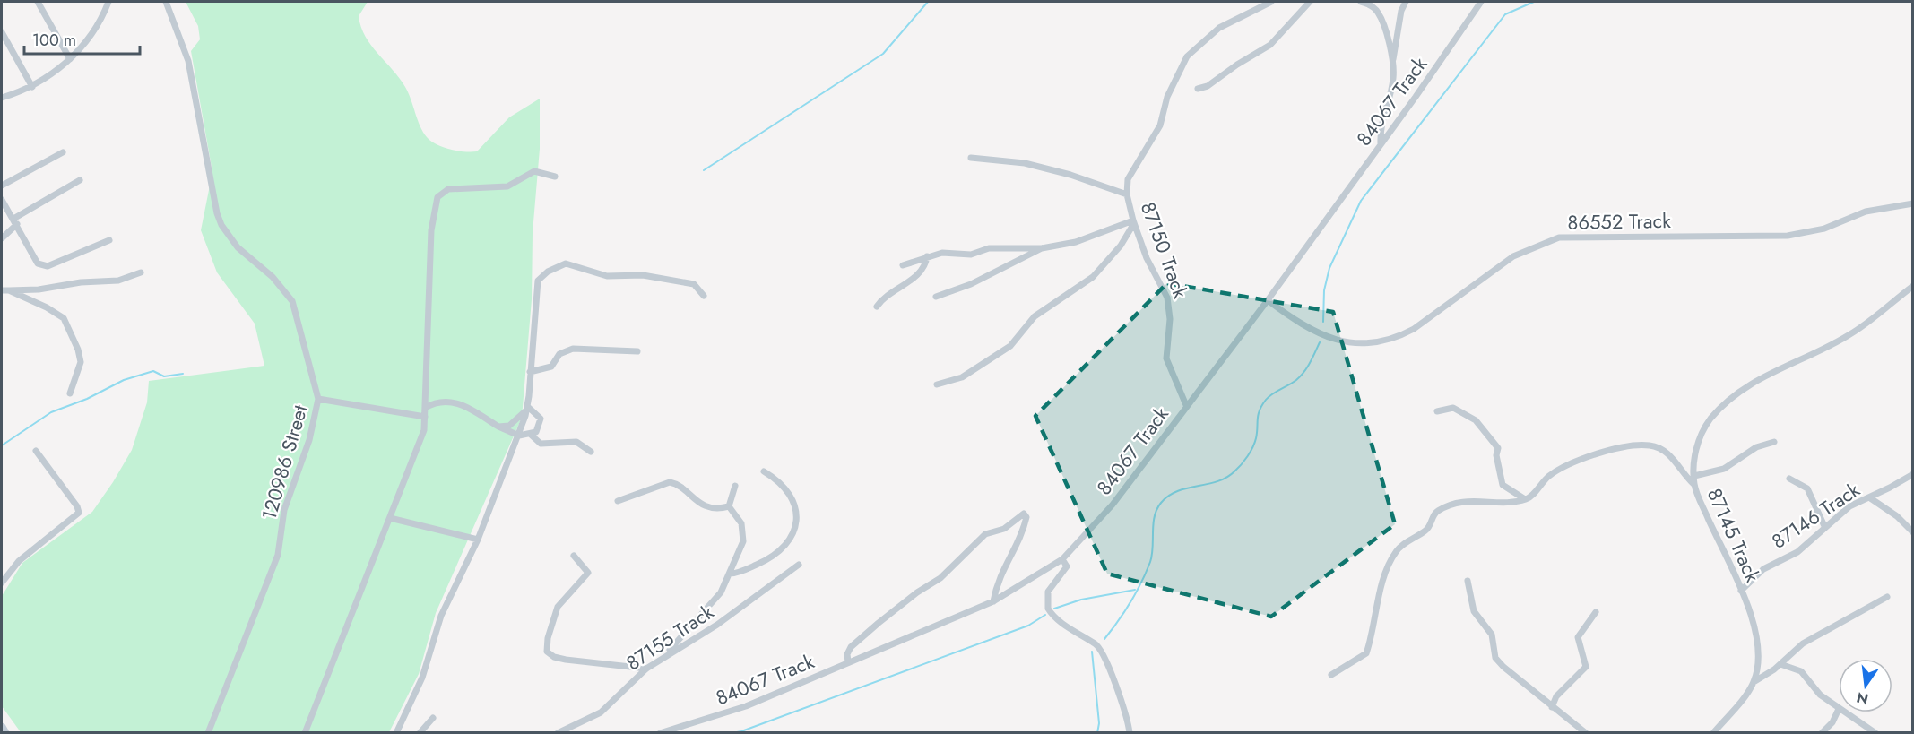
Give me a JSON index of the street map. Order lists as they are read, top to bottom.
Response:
{
  "streets": {
    "street": [
      "84067 Track",
      "86552 Track",
      "87150 Track",
      "120986 Street",
      "87146 Track",
      "87145 Track",
      "87155 Track"
    ]
  },
  "crossings": [
    ["84067 Track", "86552 Track"],
    ["84067 Track", "87150 Track"],
    ["87146 Track", "87145 Track"]
  ],
  "scale_bar": "100 m",
  "north": "bottom"
}
